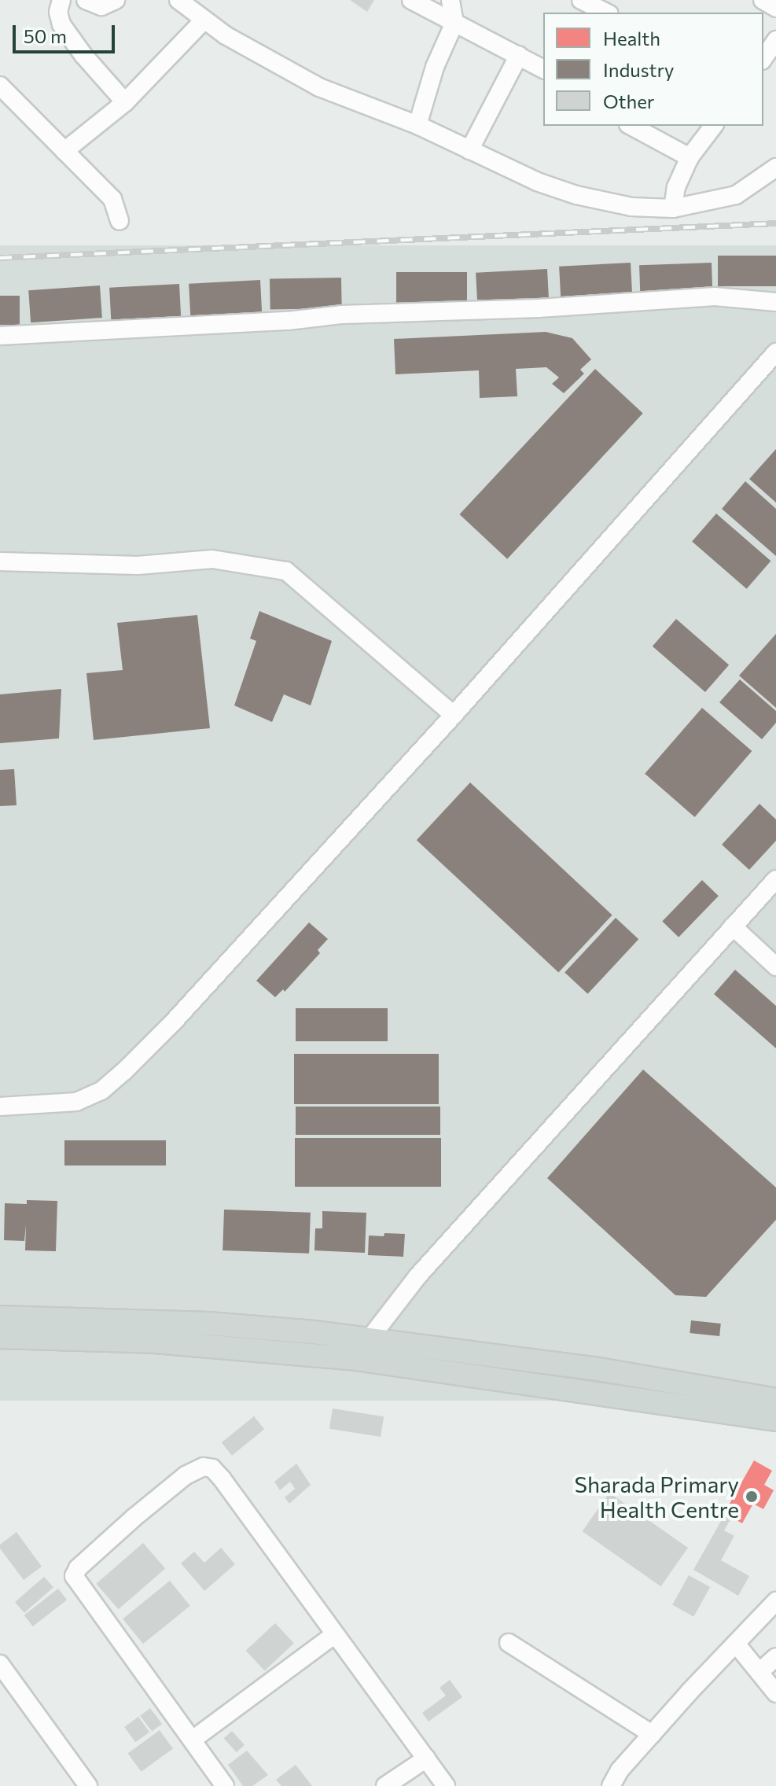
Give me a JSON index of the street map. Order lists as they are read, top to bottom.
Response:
{
  "places": ["Sharada Primary Health Centre"],
  "legend": ["Health", "Industry", "Other"],
  "scale_bar": "50 m"
}
